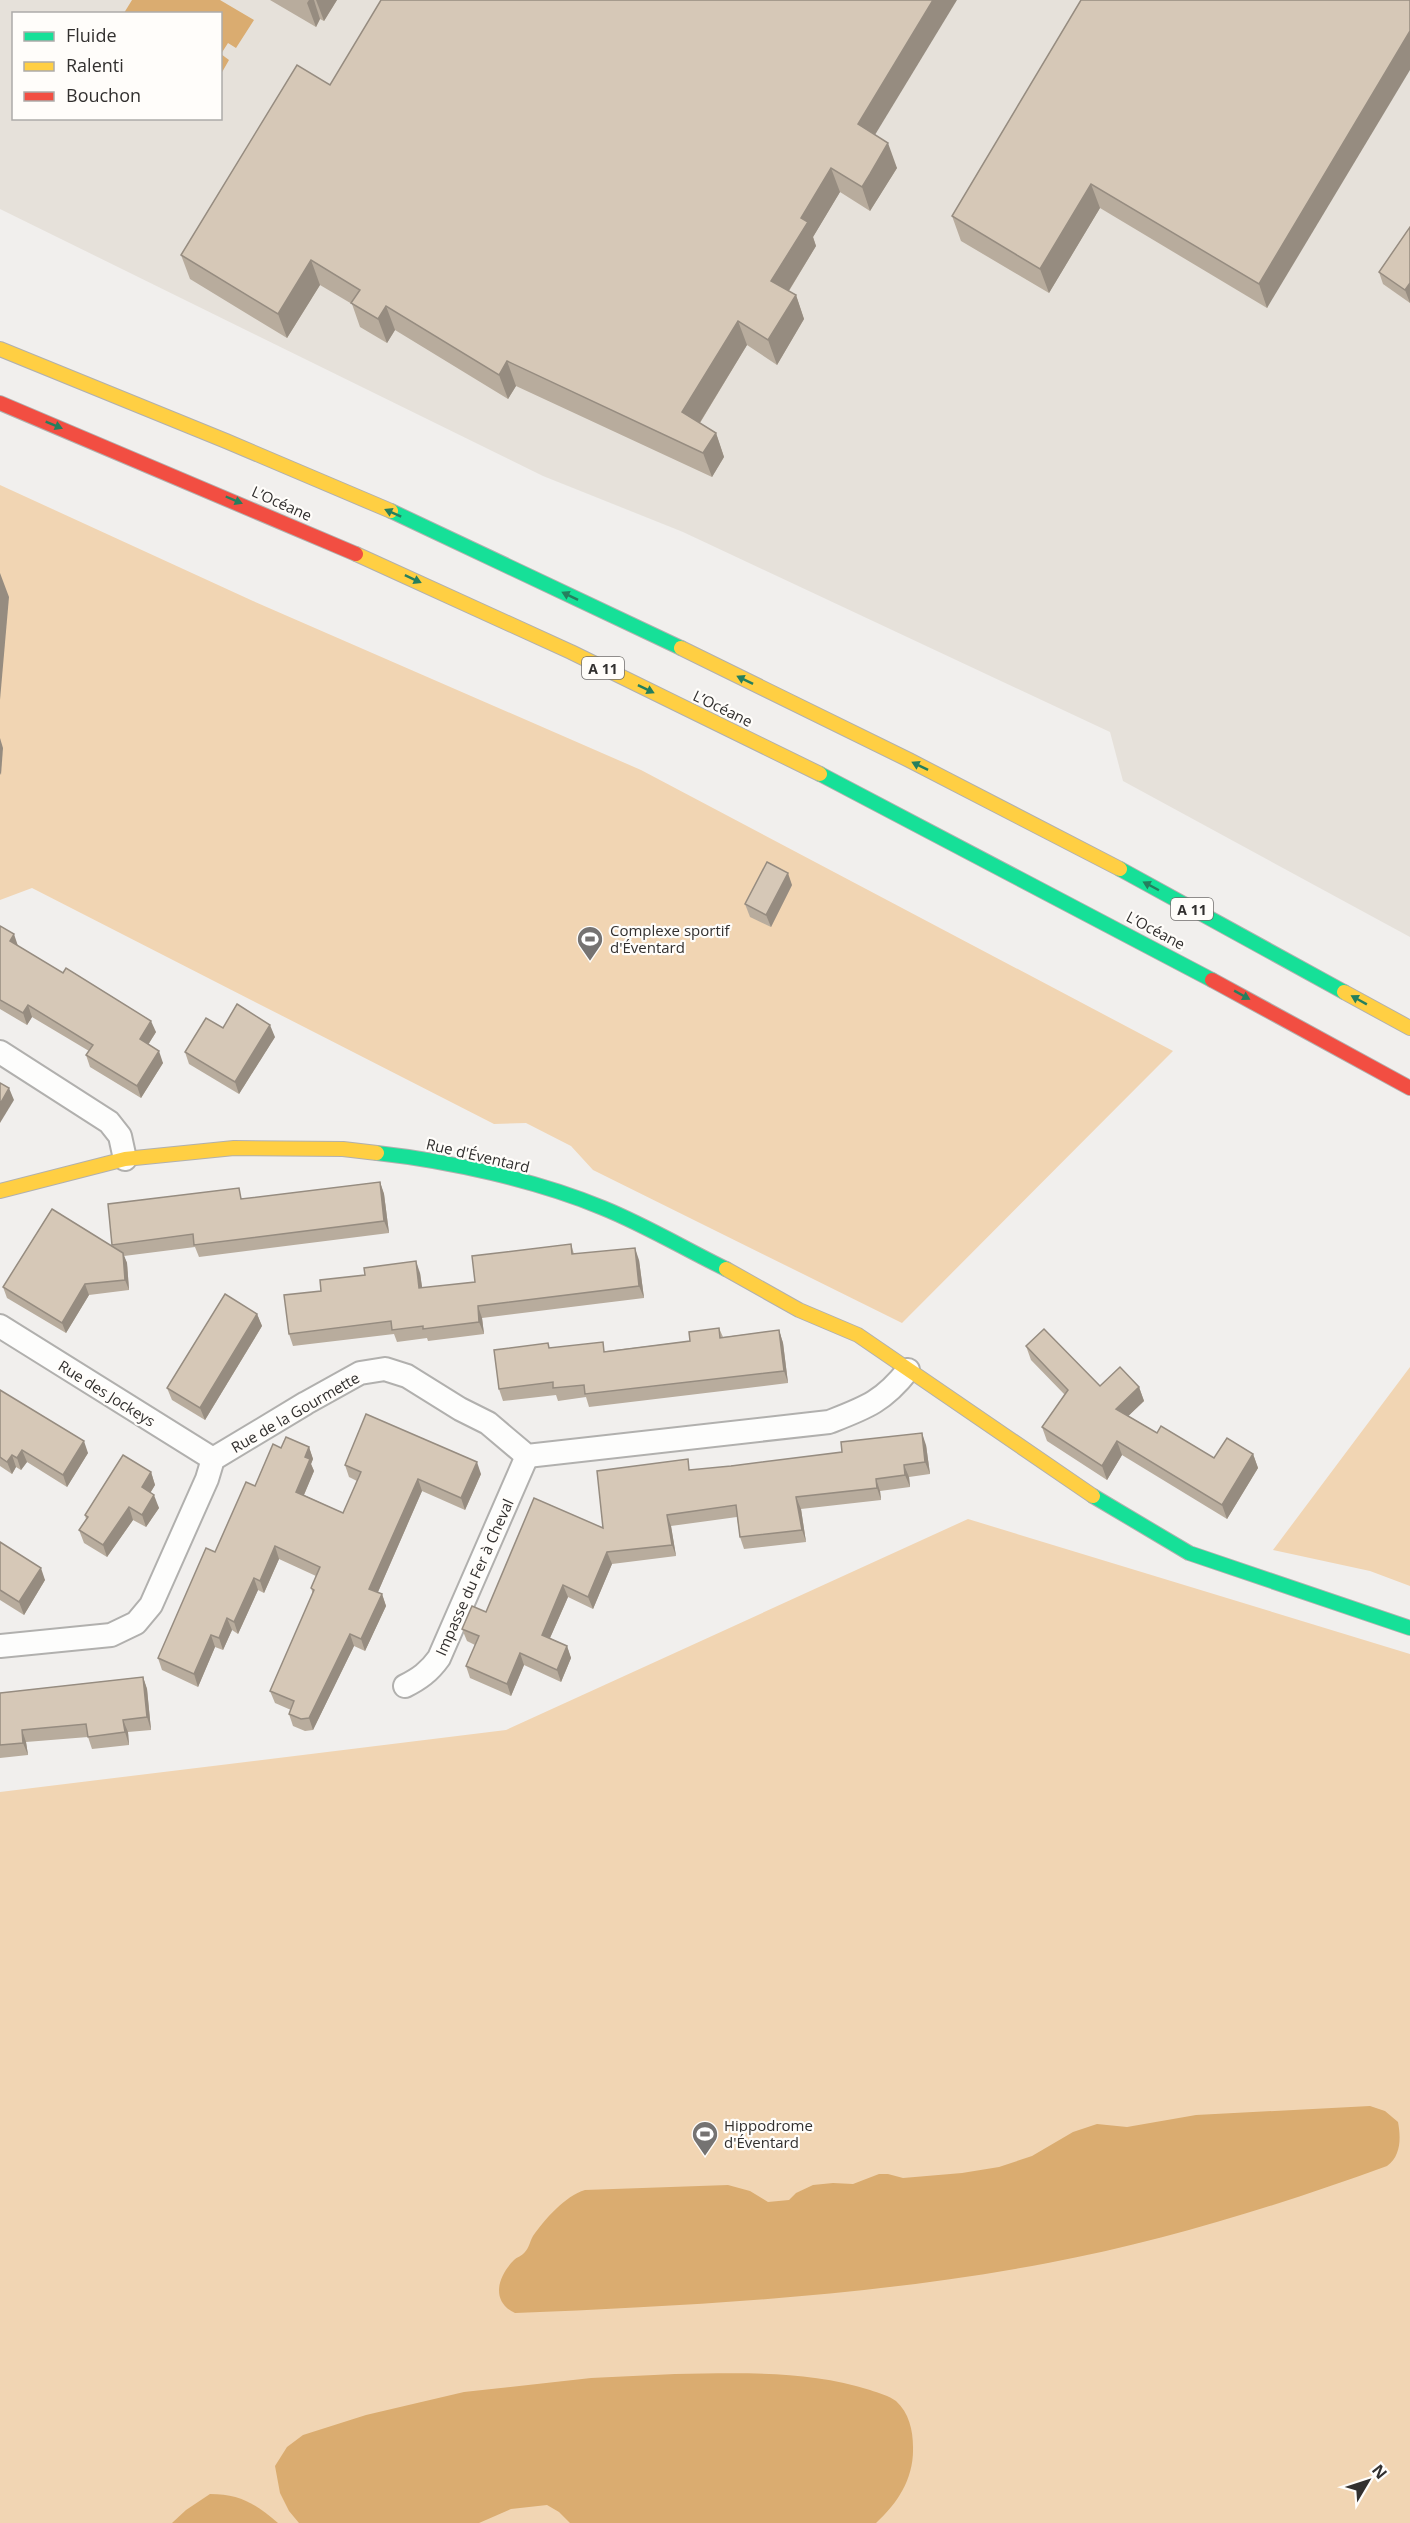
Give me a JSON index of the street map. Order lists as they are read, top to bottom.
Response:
{
  "streets": {
    "main road": ["L’Océane", "A 11", "Rue d'Éventard"],
    "street": ["Rue des Jockeys", "Rue de la Gourmette", "Impasse du Fer à Cheval"]
  },
  "crossings": [
    ["Rue des Jockeys", "Rue de la Gourmette"],
    ["Rue de la Gourmette", "Impasse du Fer à Cheval"]
  ],
  "places": {
    "sports": ["Complexe sportif d'Éventard", "Hippodrome d'Éventard"]
  },
  "legend": ["Fluide", "Ralenti", "Bouchon"],
  "north": "top right"
}
